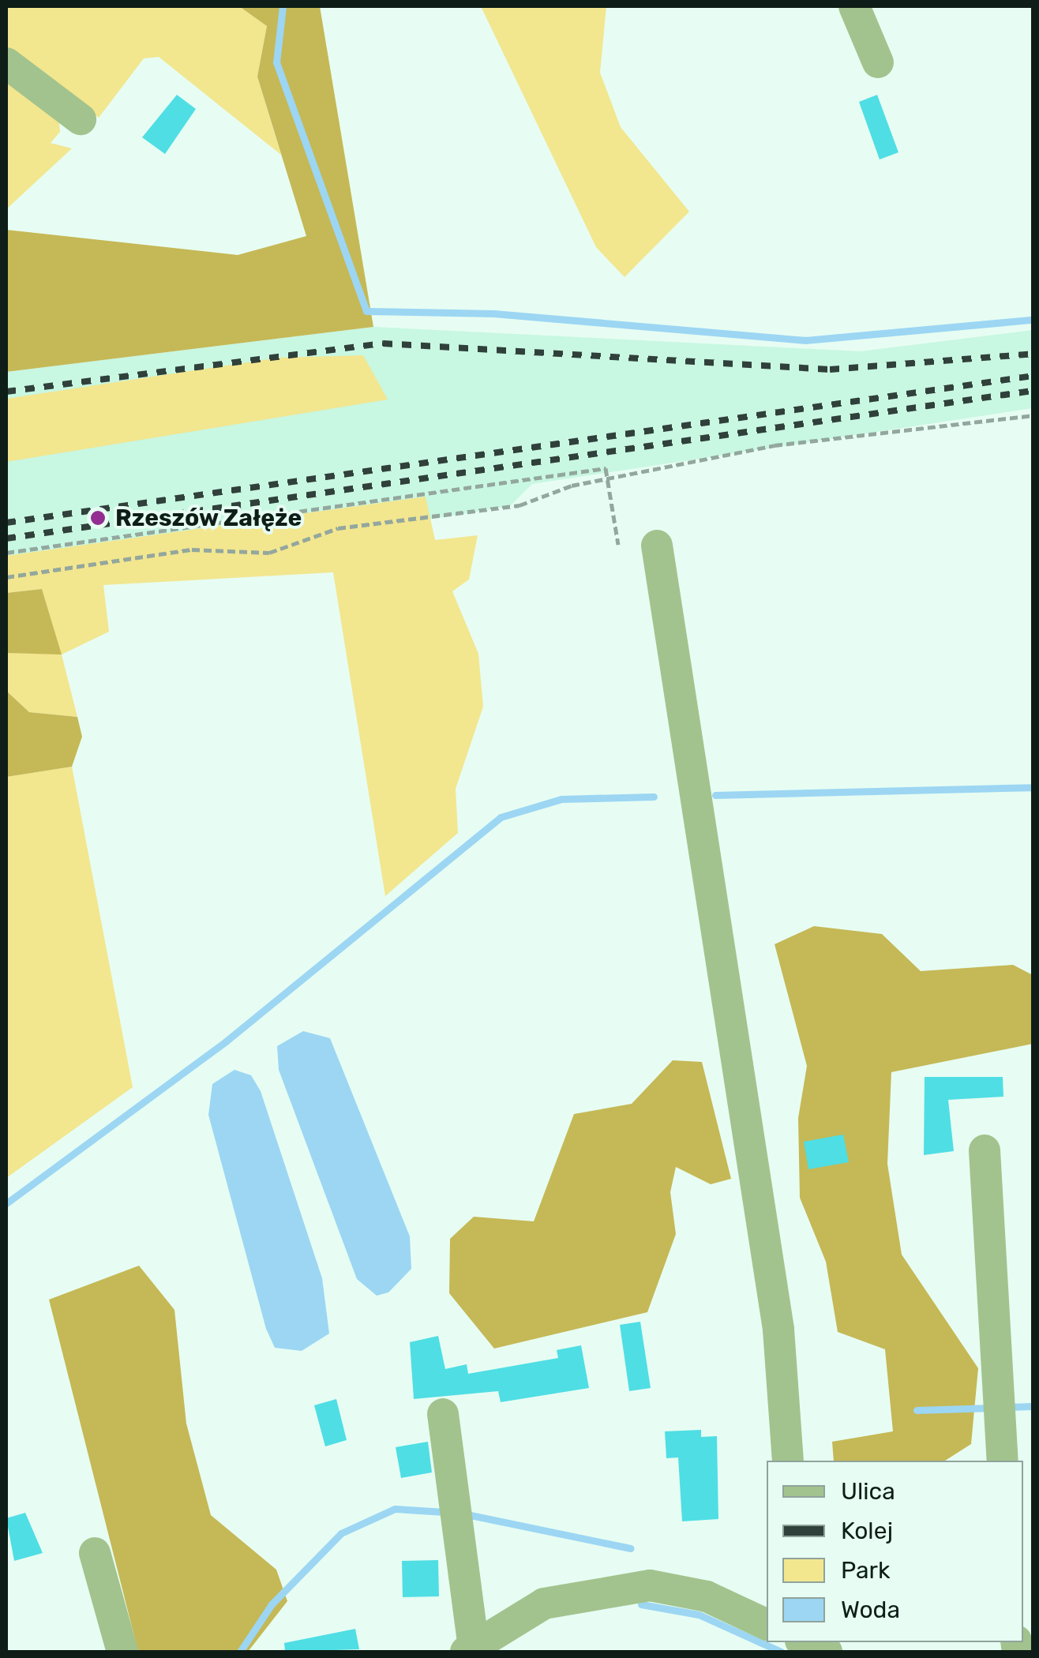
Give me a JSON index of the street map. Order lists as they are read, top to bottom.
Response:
{
  "places": ["Rzeszów Załęże"],
  "legend": [
    "Ulica",
    "Kolej",
    "Park",
    "Woda"
  ]
}
